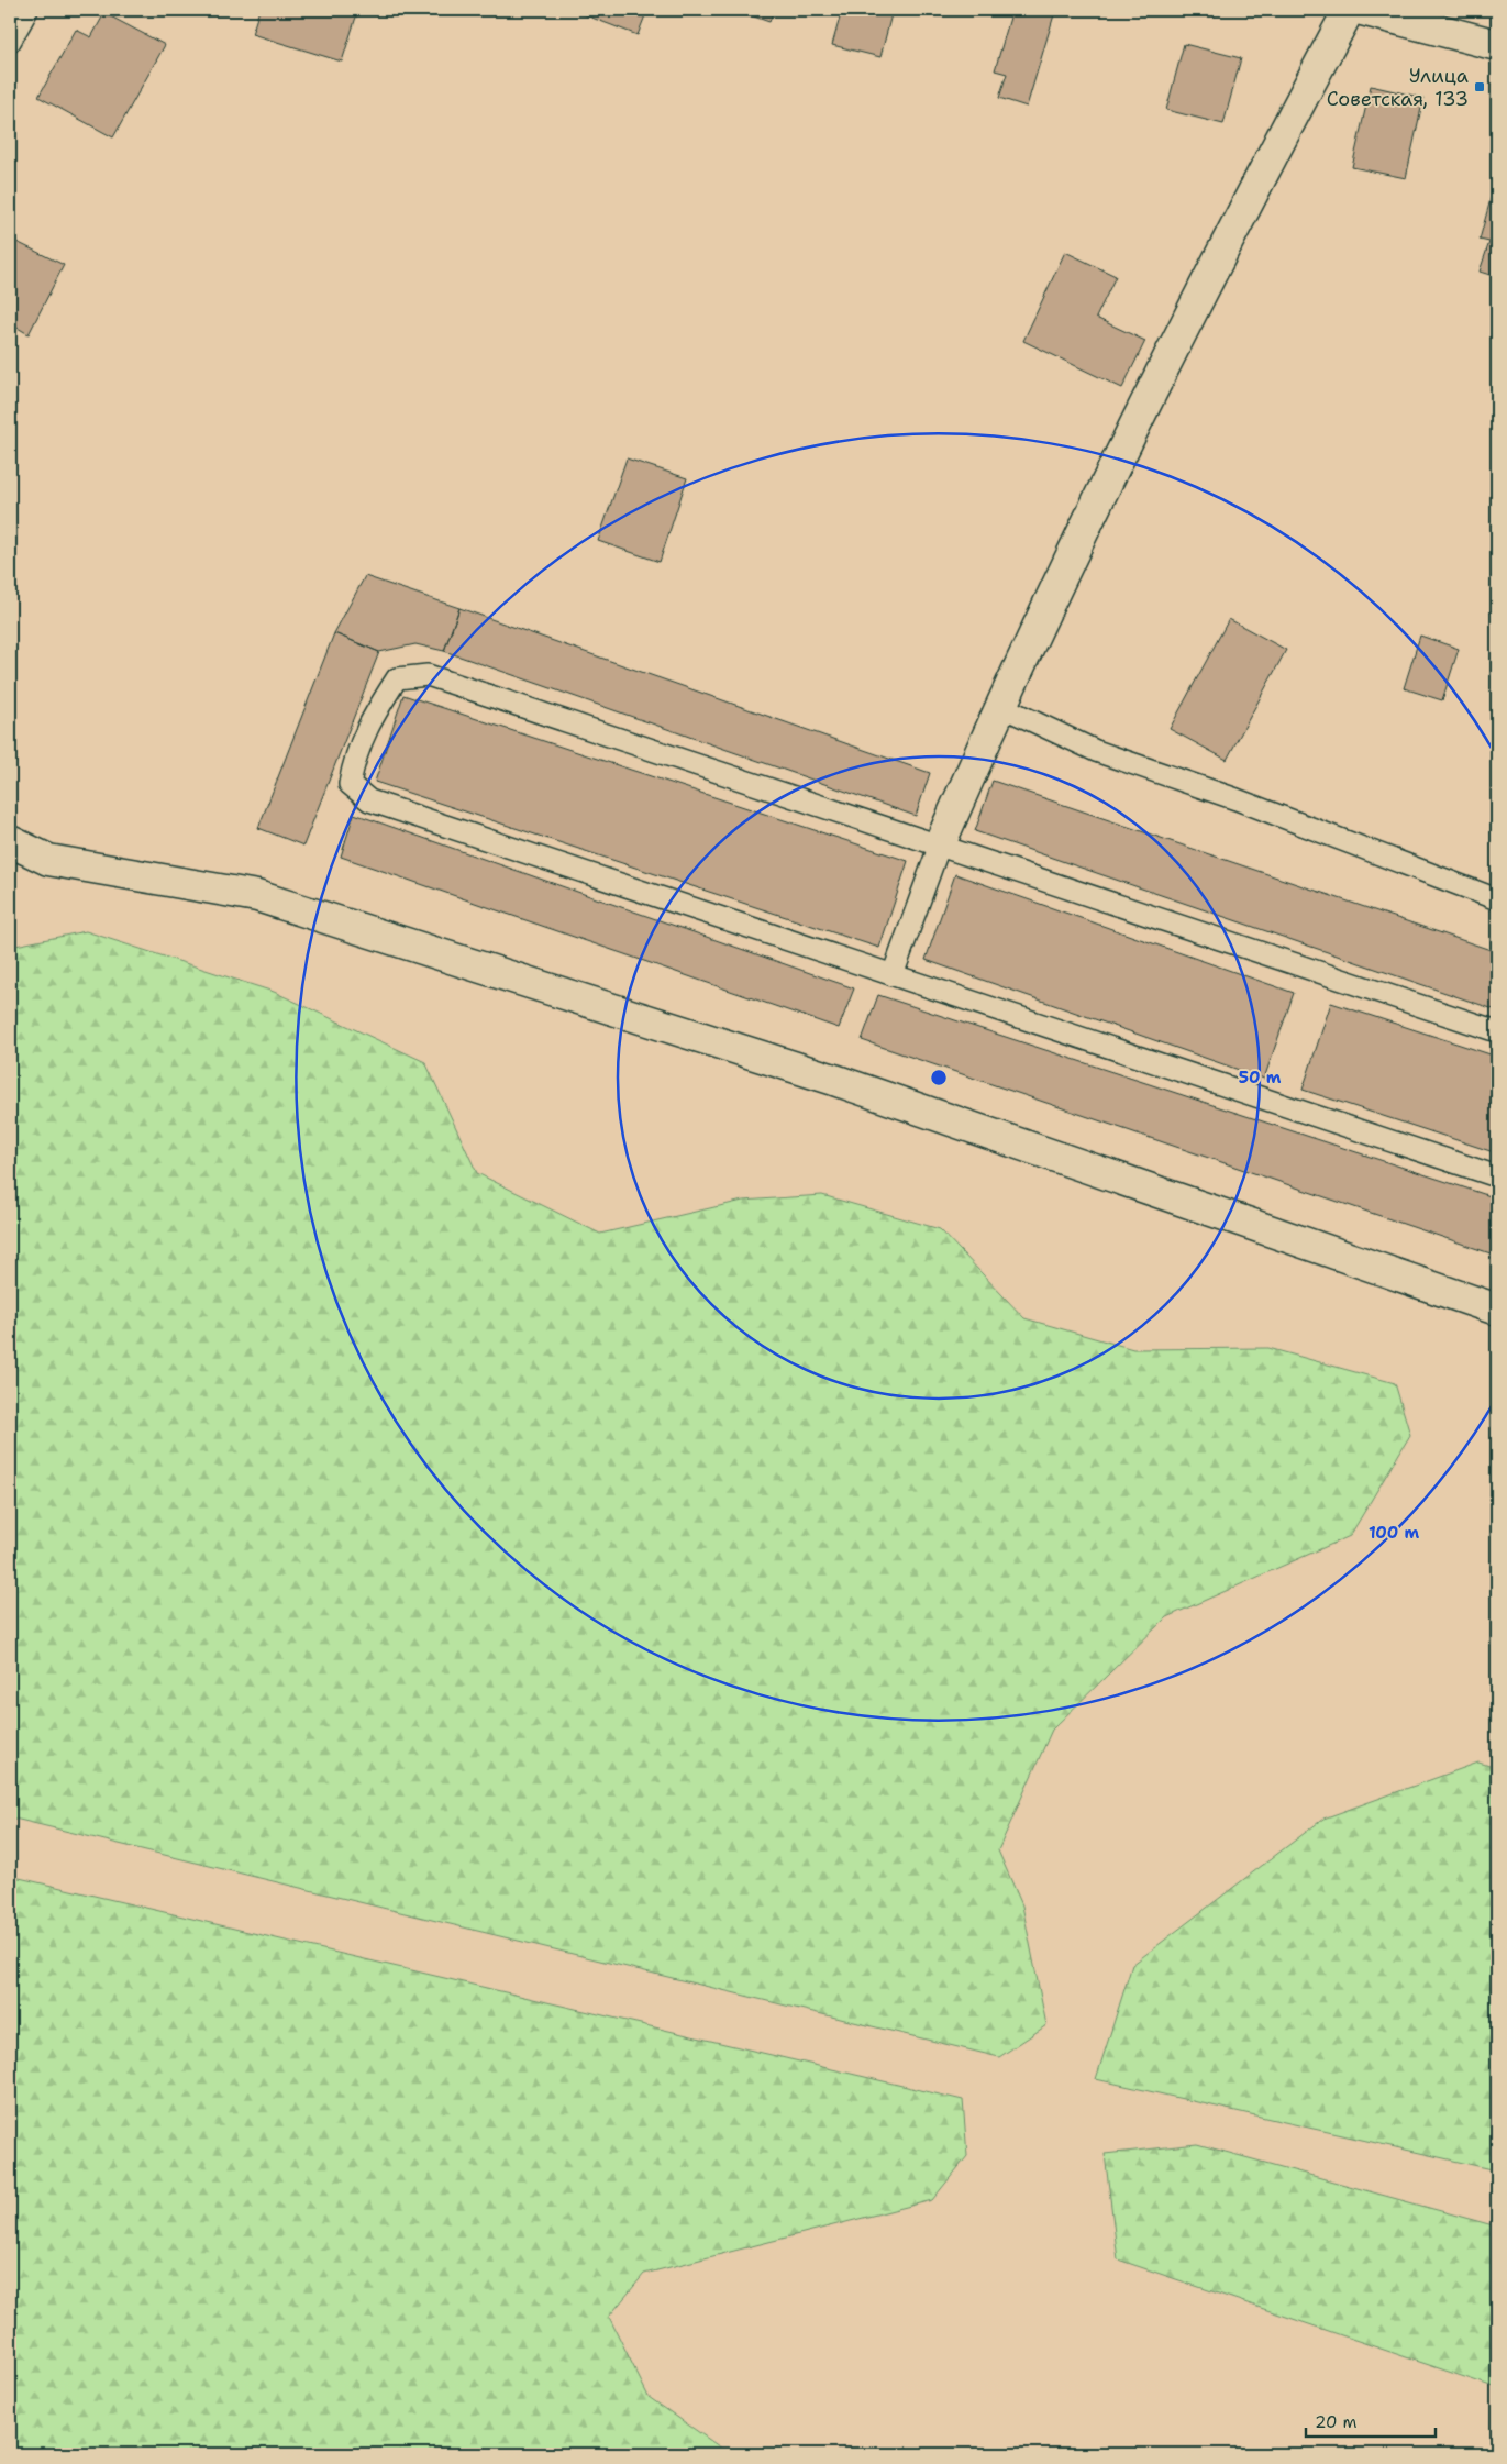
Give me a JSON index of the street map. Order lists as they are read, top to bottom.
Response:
{
  "places": {
    "transit": ["Улица Советская, 133"]
  },
  "scale_bar": "20 m",
  "rings": ["50 m", "100 m"]
}
